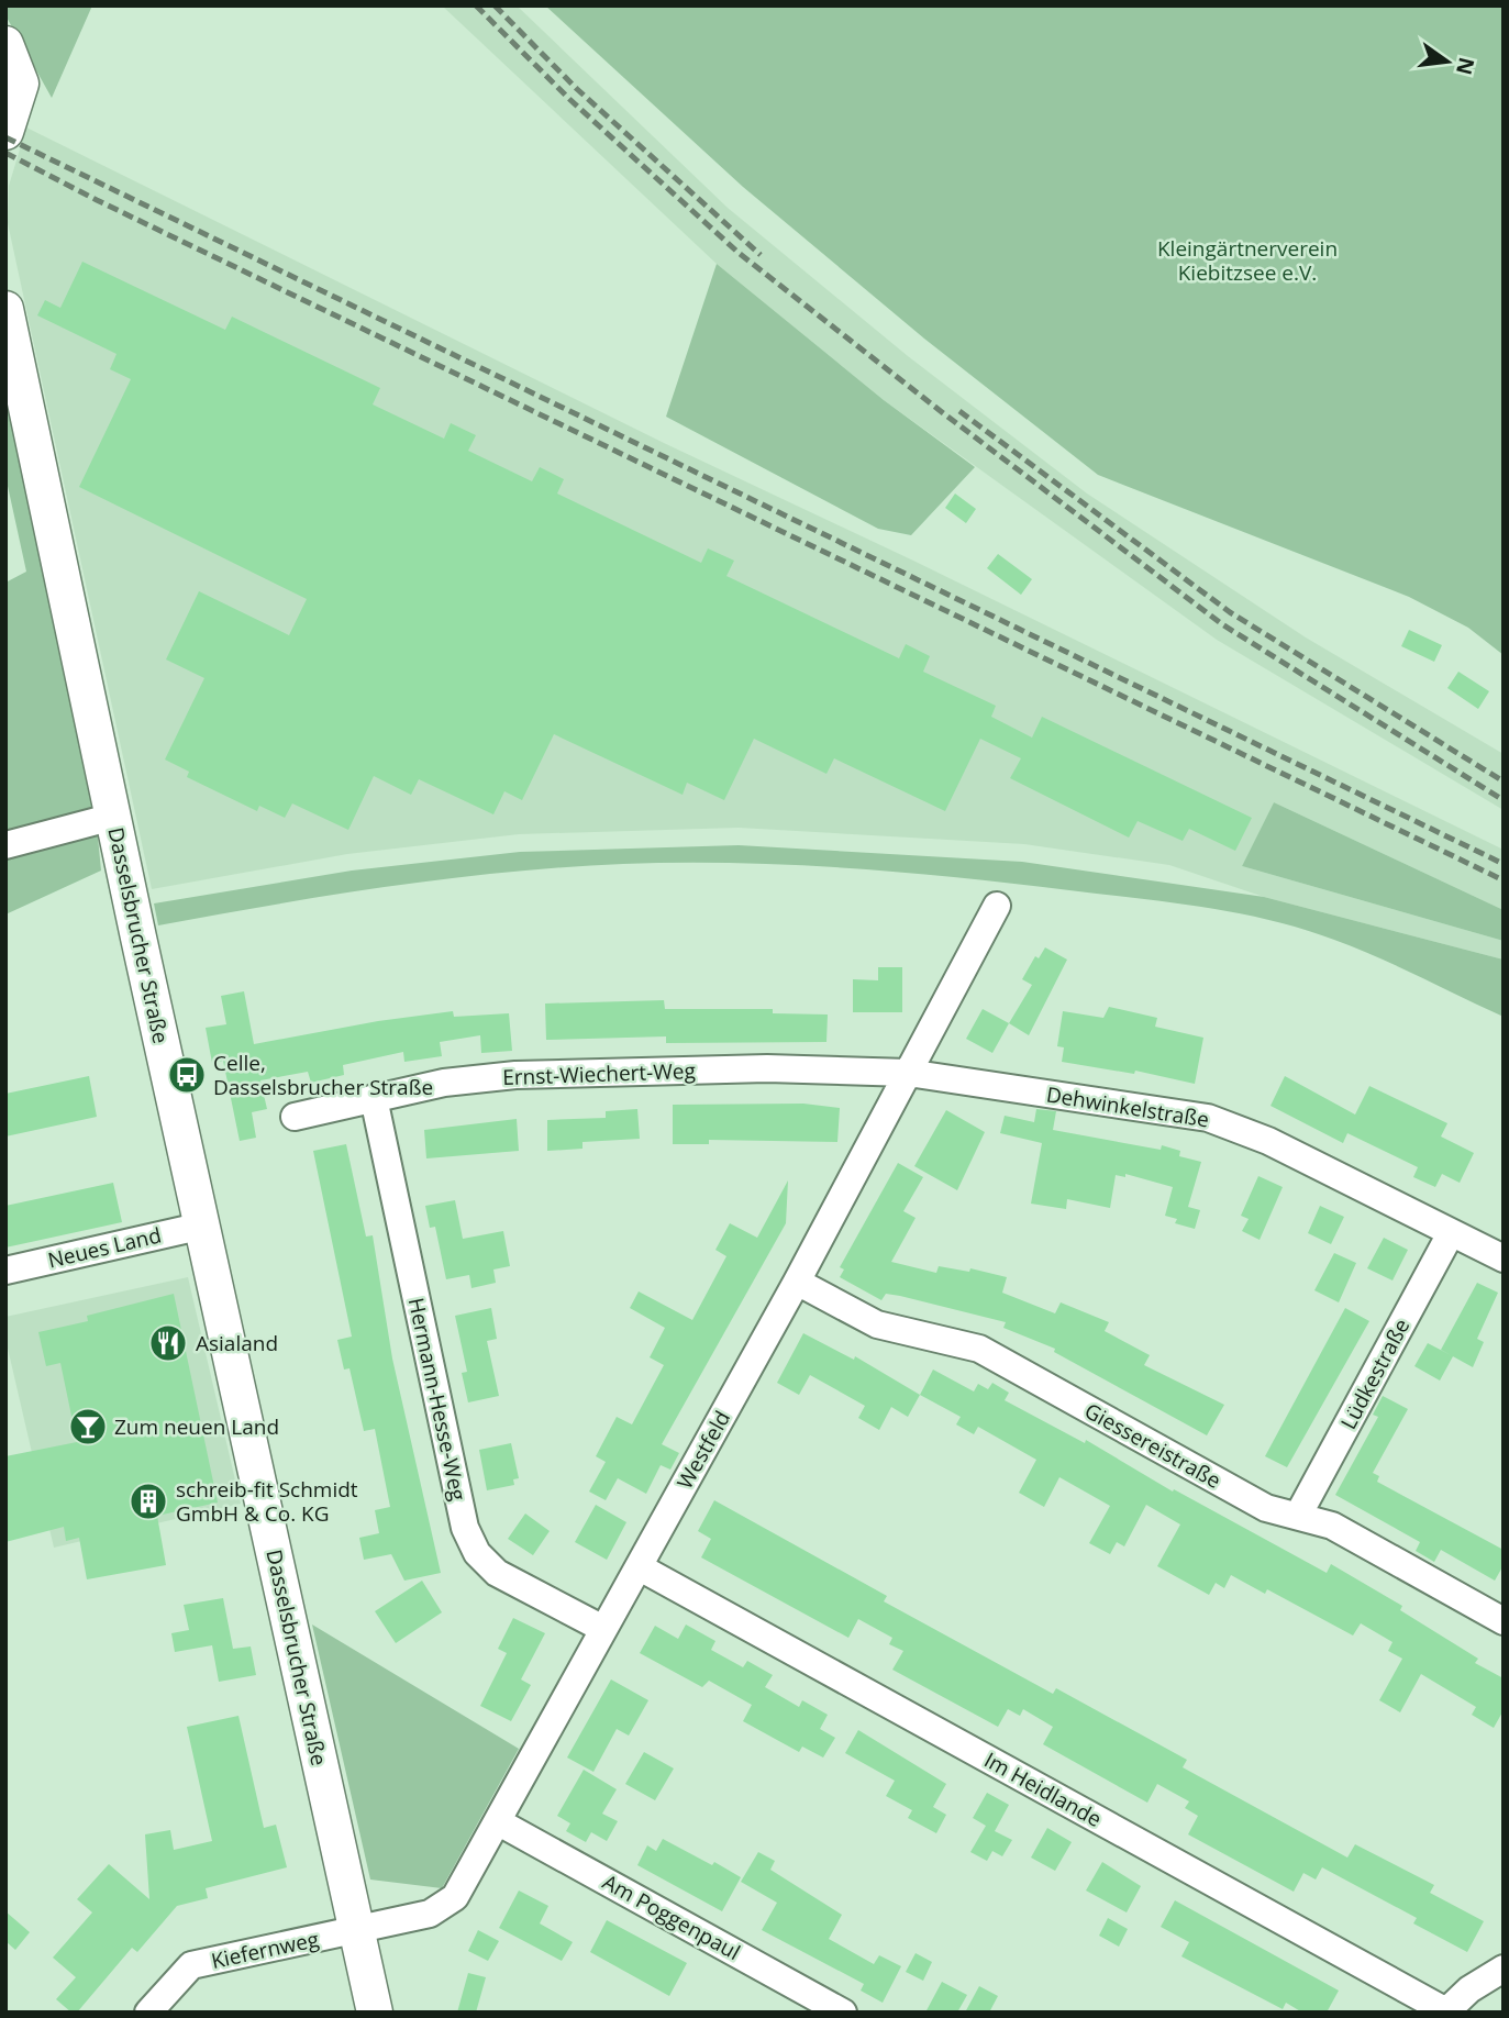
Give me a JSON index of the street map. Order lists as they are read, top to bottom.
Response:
{
  "streets": {
    "street": [
      "Dasselsbrucher Straße",
      "Ernst-Wiechert-Weg",
      "Dehwinkelstraße",
      "Neues Land",
      "Lüdkestraße",
      "Hermann-Hesse-Weg",
      "Giessereistraße",
      "Westfeld",
      "Im Heidlande",
      "Am Poggenpaul",
      "Kiefernweg"
    ]
  },
  "crossings": [
    ["Dasselsbrucher Straße", "Neues Land"],
    ["Dasselsbrucher Straße", "Westfeld"],
    ["Dasselsbrucher Straße", "Kiefernweg"],
    ["Ernst-Wiechert-Weg", "Dehwinkelstraße"],
    ["Ernst-Wiechert-Weg", "Hermann-Hesse-Weg"],
    ["Ernst-Wiechert-Weg", "Westfeld"],
    ["Dehwinkelstraße", "Lüdkestraße"],
    ["Dehwinkelstraße", "Westfeld"],
    ["Lüdkestraße", "Giessereistraße"],
    ["Hermann-Hesse-Weg", "Westfeld"],
    ["Giessereistraße", "Westfeld"],
    ["Westfeld", "Im Heidlande"],
    ["Westfeld", "Am Poggenpaul"],
    ["Westfeld", "Kiefernweg"]
  ],
  "parks": ["Kleingärtnerverein Kiebitzsee e.V."],
  "places": {
    "bus stop": ["Celle, Dasselsbrucher Straße"],
    "restaurant": ["Asialand"],
    "bar": ["Zum neuen Land"],
    "building": ["schreib-fit Schmidt GmbH & Co. KG"]
  },
  "north": "right"
}
